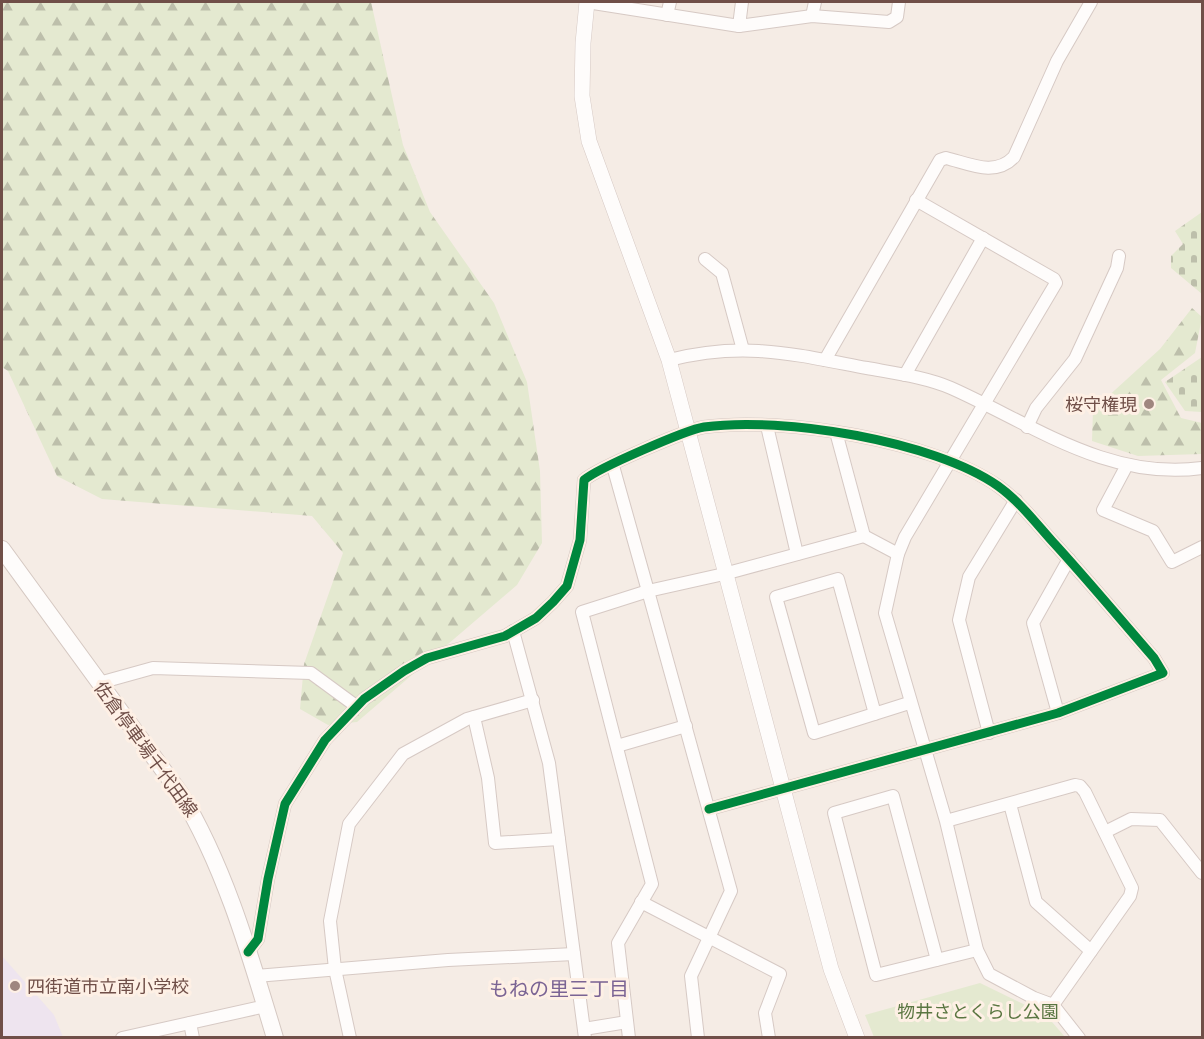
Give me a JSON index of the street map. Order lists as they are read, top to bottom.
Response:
{
  "streets": {
    "main road": ["佐倉停車場千代田線"]
  },
  "districts": ["もねの里三丁目"],
  "parks": ["物井さとくらし公園"],
  "places": ["桜守権現", "四街道市立南小学校"]
}
